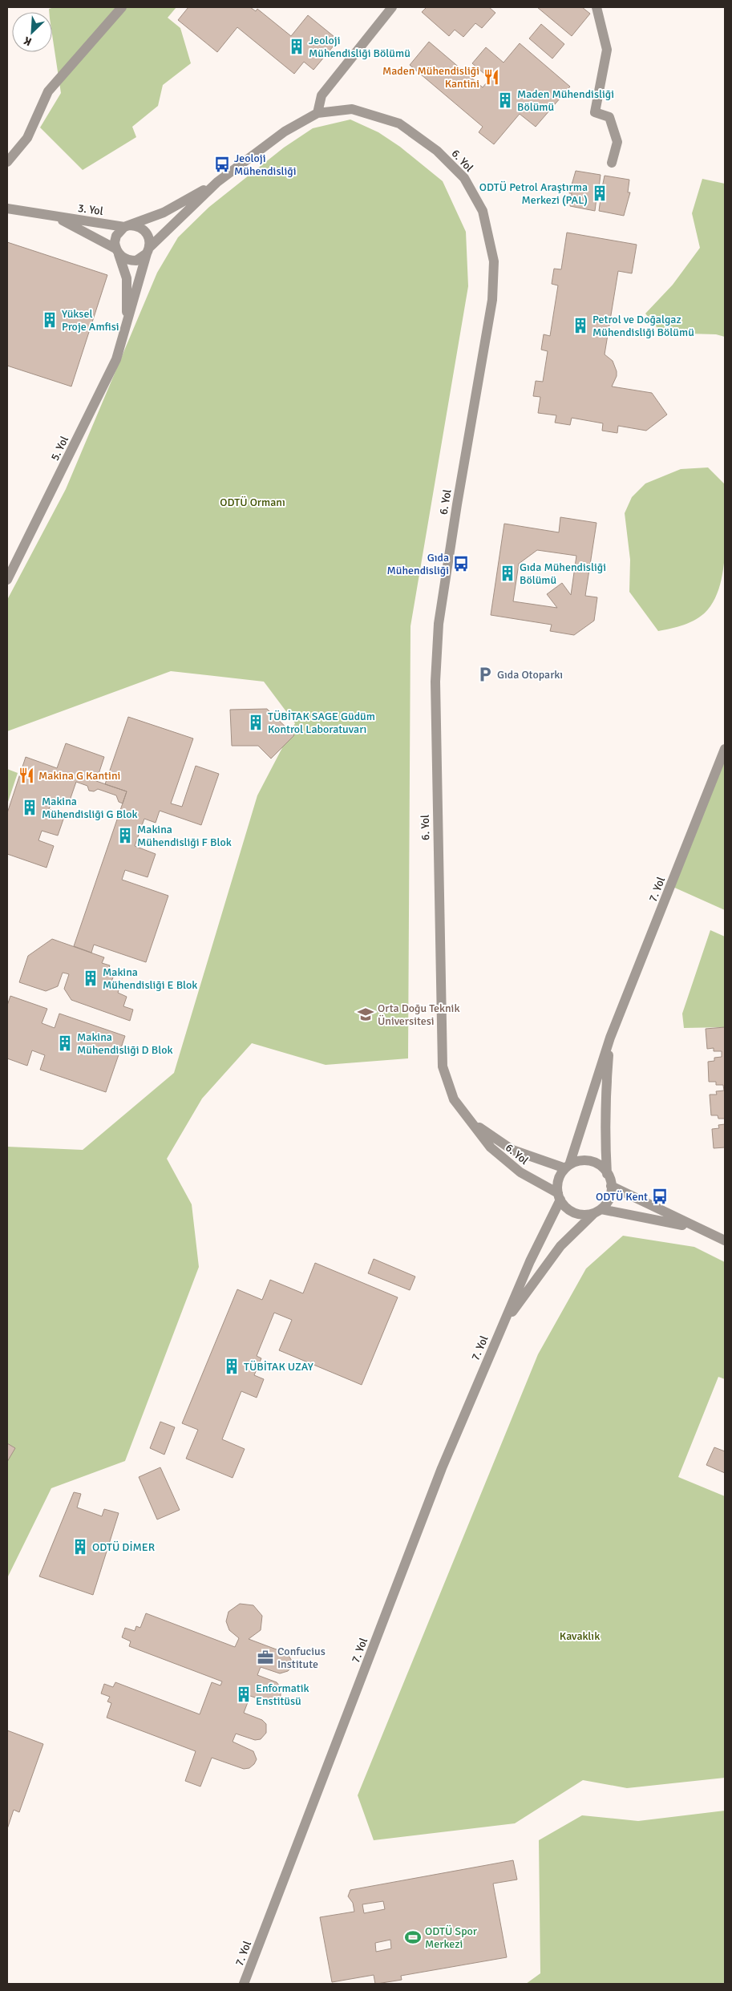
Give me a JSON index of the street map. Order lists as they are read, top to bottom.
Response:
{
  "streets": {
    "street": [
      "6. Yol",
      "3. Yol",
      "5. Yol",
      "7. Yol"
    ]
  },
  "crossings": [
    ["6. Yol", "3. Yol"],
    ["6. Yol", "5. Yol"],
    ["6. Yol", "7. Yol"],
    ["3. Yol", "5. Yol"]
  ],
  "parks": ["ODTÜ Ormanı", "Kavaklık"],
  "places": {
    "building": [
      "Jeoloji Mühendisliği Bölümü",
      "Maden Mühendisliği Bölümü",
      "ODTÜ Petrol Araştırma Merkezi (PAL)",
      "Yüksel Proje Amfisi",
      "Petrol ve Doğalgaz Mühendisliği Bölümü",
      "Gıda Mühendisliği Bölümü",
      "TÜBİTAK SAGE Güdüm Kontrol Laboratuvarı",
      "Makina Mühendisliği G Blok",
      "Makina Mühendisliği F Blok",
      "Makina Mühendisliği E Blok",
      "Makina Mühendisliği D Blok",
      "TÜBİTAK UZAY",
      "ODTÜ DİMER",
      "Enformatik Enstitüsü"
    ],
    "restaurant": ["Maden Mühendisliği Kantini", "Makina G Kantini"],
    "bus stop": ["Jeoloji Mühendisliği", "Gıda Mühendisliği", "ODTÜ Kent"],
    "parking": ["Gıda Otoparkı"],
    "school or university": ["Orta Doğu Teknik Üniversitesi"],
    "office": ["Confucius Institute"],
    "sports": ["ODTÜ Spor Merkezi"]
  },
  "north": "bottom left"
}
